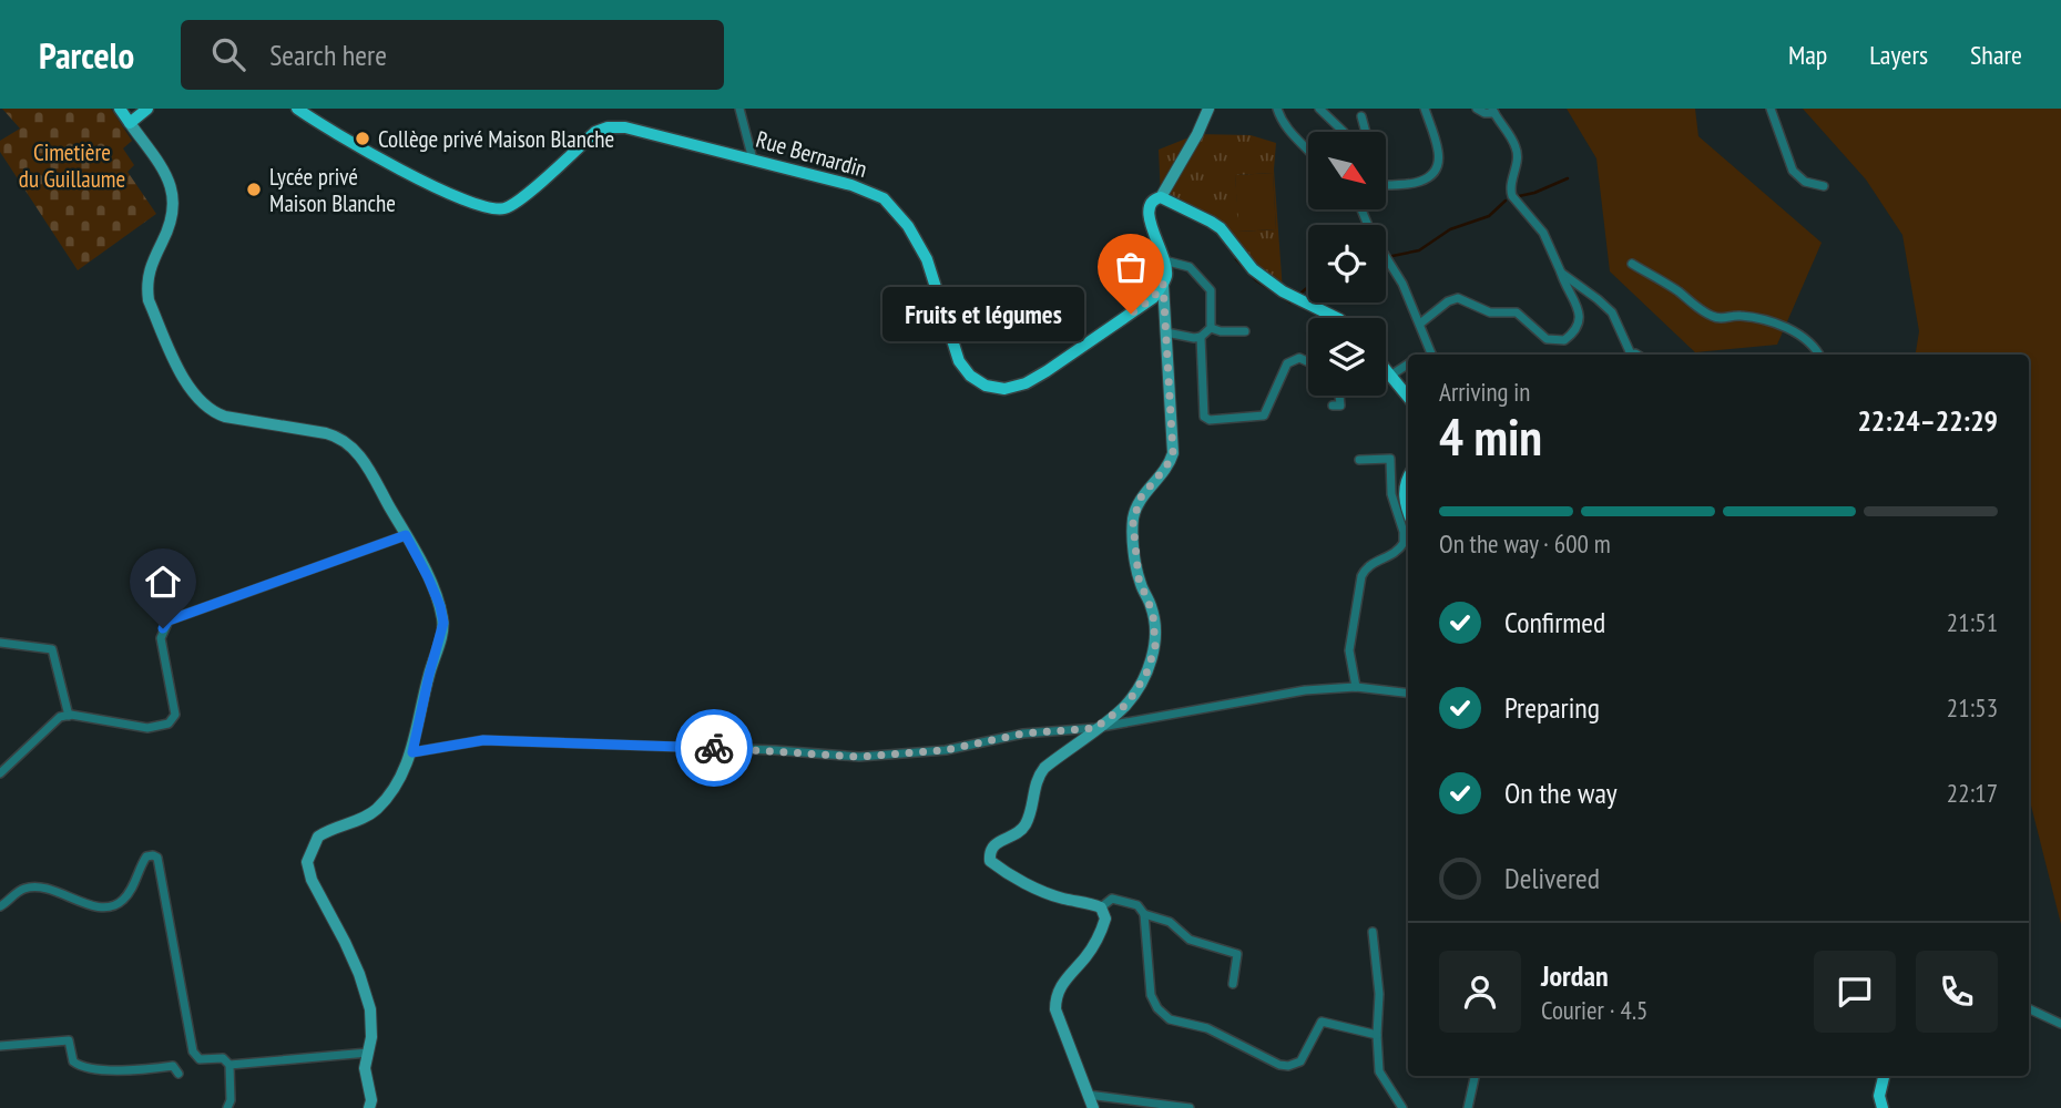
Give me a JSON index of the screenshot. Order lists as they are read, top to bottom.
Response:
{
  "streets": {
    "main road": ["Rue Bernardin"]
  },
  "parks": ["Cimetière du Guillaume"],
  "places": ["Collège privé Maison Blanche", "Lycée privé Maison Blanche", "Fruits et légumes"],
  "north": "bottom right",
  "page": {
    "header": "Parcelo",
    "search": "Search here",
    "nav": ["Map", "Layers", "Share"],
    "bubble": "Fruits et légumes",
    "heading": ["4 min", "Arriving in", "22:24–22:29"],
    "panel": ["Jordan", "Courier · 4.5"],
    "bar": "On the way · 600 m",
    "list": [
      ["Confirmed", "21:51"],
      ["Preparing", "21:53"],
      ["On the way", "22:17"],
      "Delivered"
    ]
  }
}
